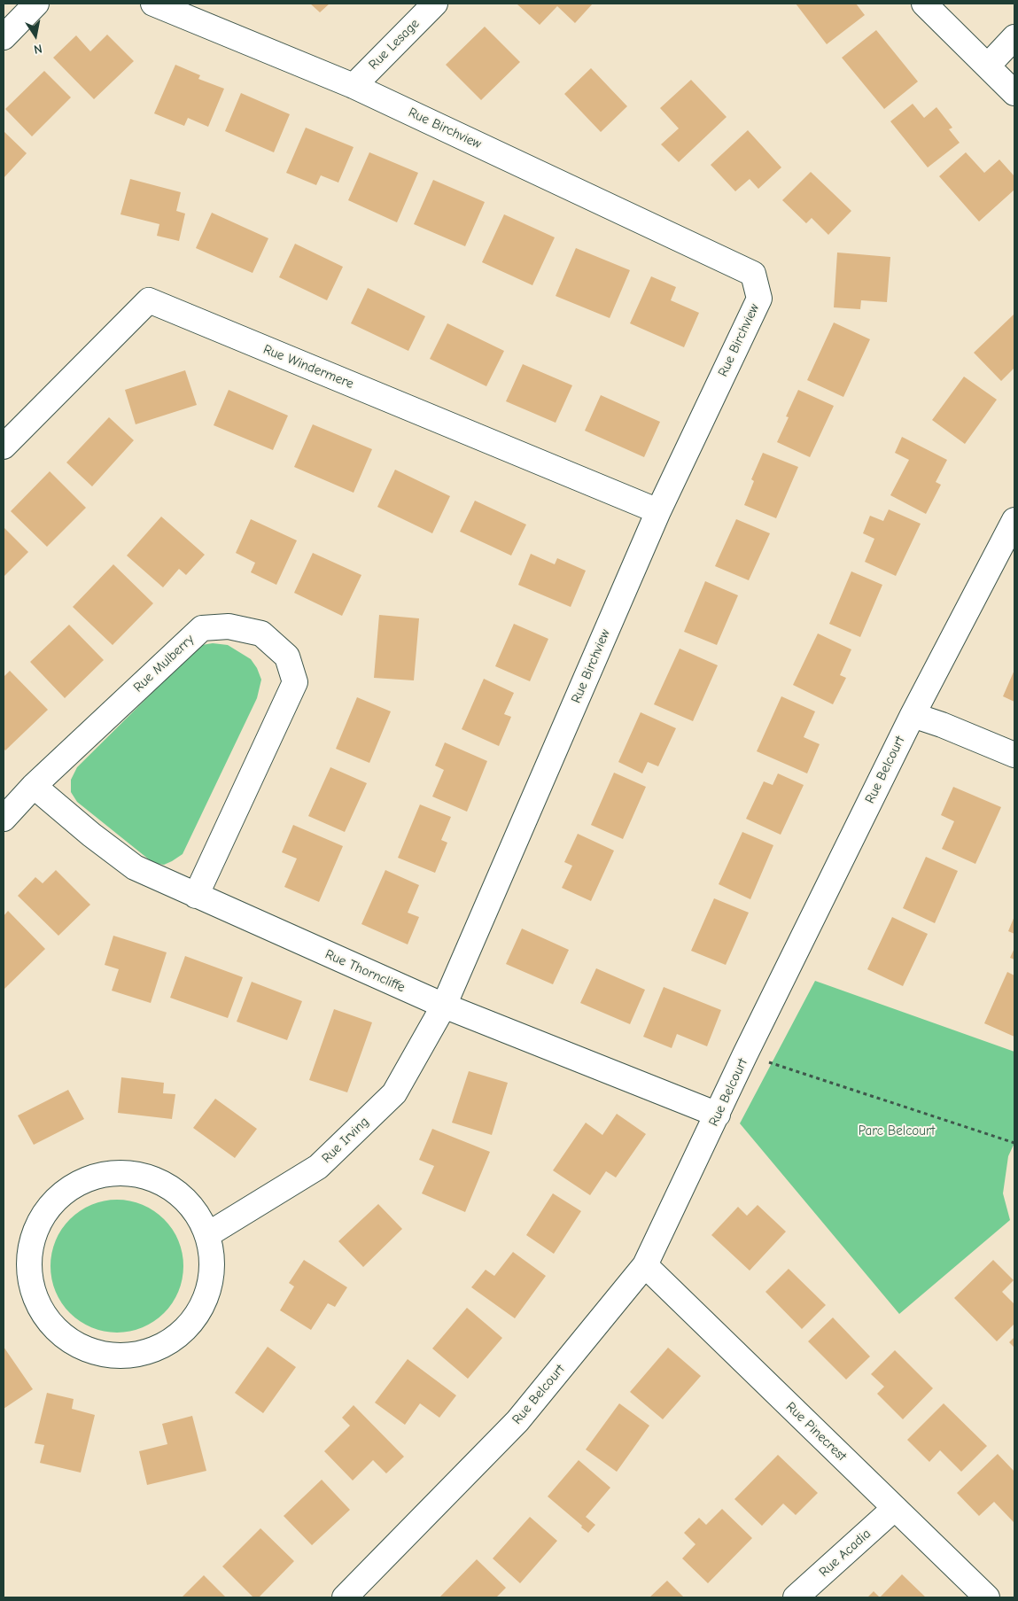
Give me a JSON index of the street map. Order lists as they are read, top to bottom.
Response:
{
  "streets": {
    "street": [
      "Rue Lesage",
      "Rue Birchview",
      "Rue Windermere",
      "Rue Mulberry",
      "Rue Belcourt",
      "Rue Thorncliffe",
      "Rue Irving",
      "Rue Pinecrest",
      "Rue Acadia"
    ]
  },
  "crossings": [
    ["Rue Lesage", "Rue Birchview"],
    ["Rue Birchview", "Rue Windermere"],
    ["Rue Birchview", "Rue Thorncliffe"],
    ["Rue Birchview", "Rue Irving"],
    ["Rue Mulberry", "Rue Thorncliffe"],
    ["Rue Belcourt", "Rue Thorncliffe"],
    ["Rue Belcourt", "Rue Pinecrest"],
    ["Rue Thorncliffe", "Rue Irving"],
    ["Rue Pinecrest", "Rue Acadia"]
  ],
  "parks": ["Parc Belcourt"],
  "north": "bottom"
}
